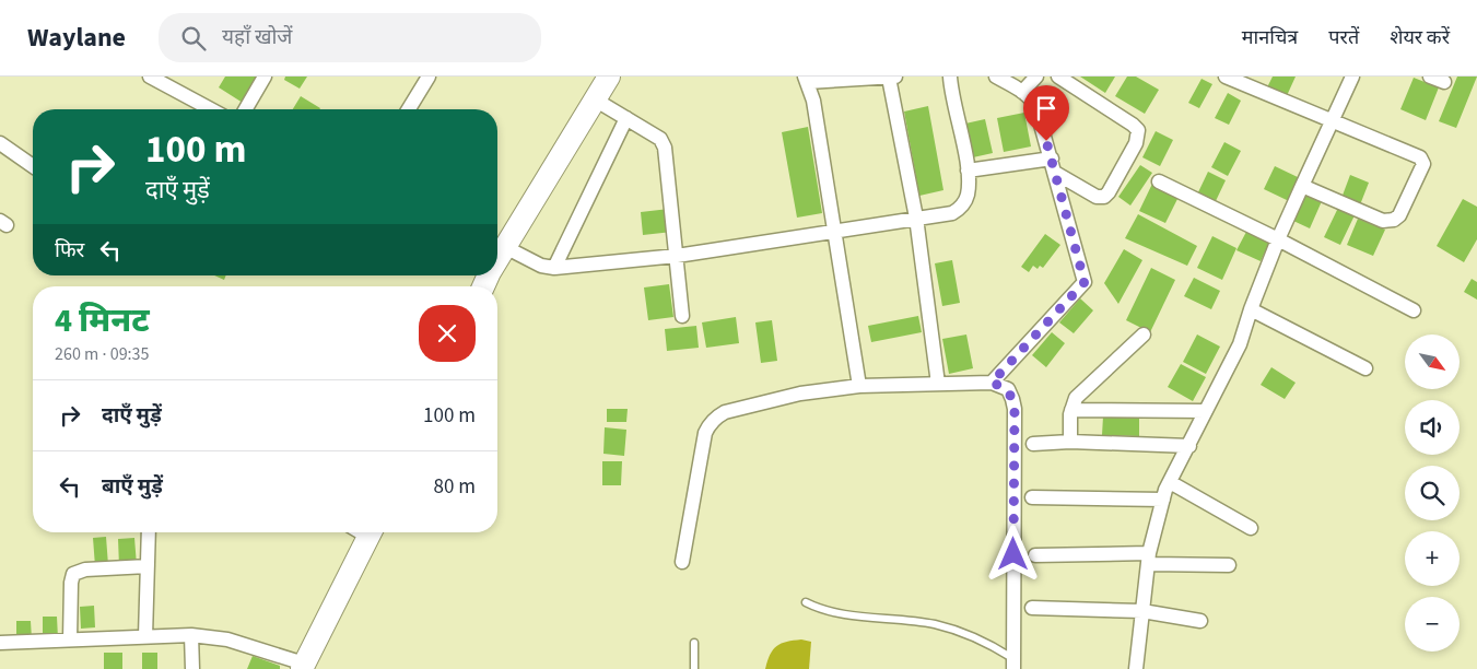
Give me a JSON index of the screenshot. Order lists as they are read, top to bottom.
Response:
{
  "north": "bottom right",
  "page": {
    "header": "Waylane",
    "search": "यहाँ खोजें",
    "nav": ["मानचित्र", "परतें", "शेयर करें"],
    "turn": ["100 m", "दाएँ मुड़ें"],
    "then": "फिर",
    "heading": ["4 मिनट", "260 m · 09:35"],
    "map_buttons": ["+", "−"],
    "list": [
      {
        "name": "दाएँ मुड़ें",
        "value": "100 m"
      },
      {
        "name": "बाएँ मुड़ें",
        "value": "80 m"
      }
    ]
  }
}
